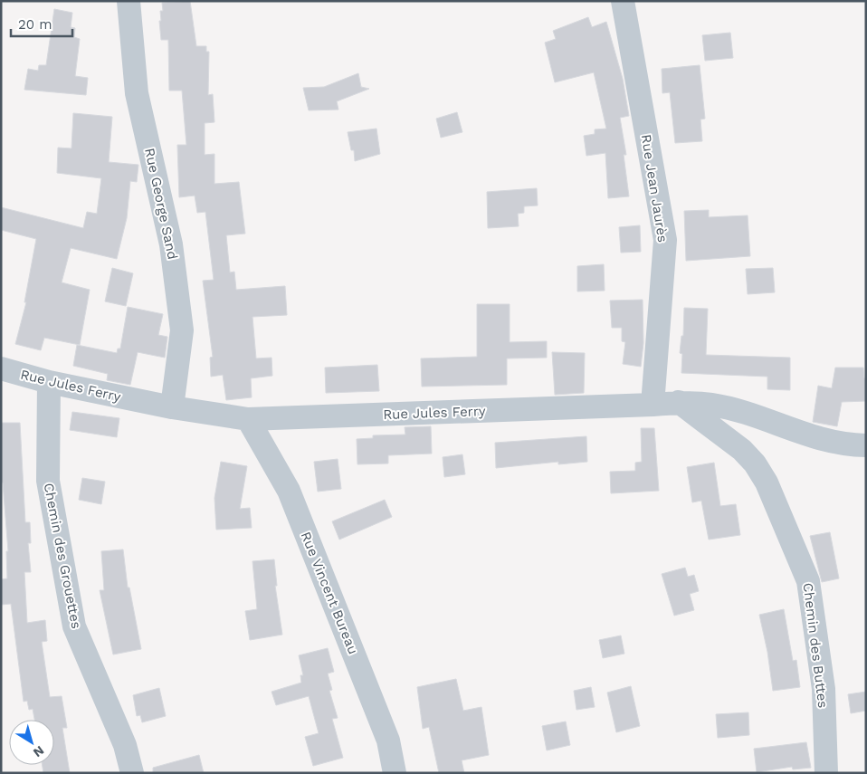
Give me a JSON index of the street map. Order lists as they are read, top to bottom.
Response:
{
  "streets": {
    "street": [
      "Rue Jean Jaurès",
      "Rue George Sand",
      "Rue Jules Ferry",
      "Chemin des Grouettes",
      "Rue Vincent Bureau",
      "Chemin des Buttes"
    ]
  },
  "crossings": [
    ["Rue Jean Jaurès", "Rue Jules Ferry"],
    ["Rue George Sand", "Rue Jules Ferry"],
    ["Rue Jules Ferry", "Chemin des Grouettes"],
    ["Rue Jules Ferry", "Rue Vincent Bureau"],
    ["Rue Jules Ferry", "Chemin des Buttes"]
  ],
  "scale_bar": "20 m",
  "north": "bottom right"
}
